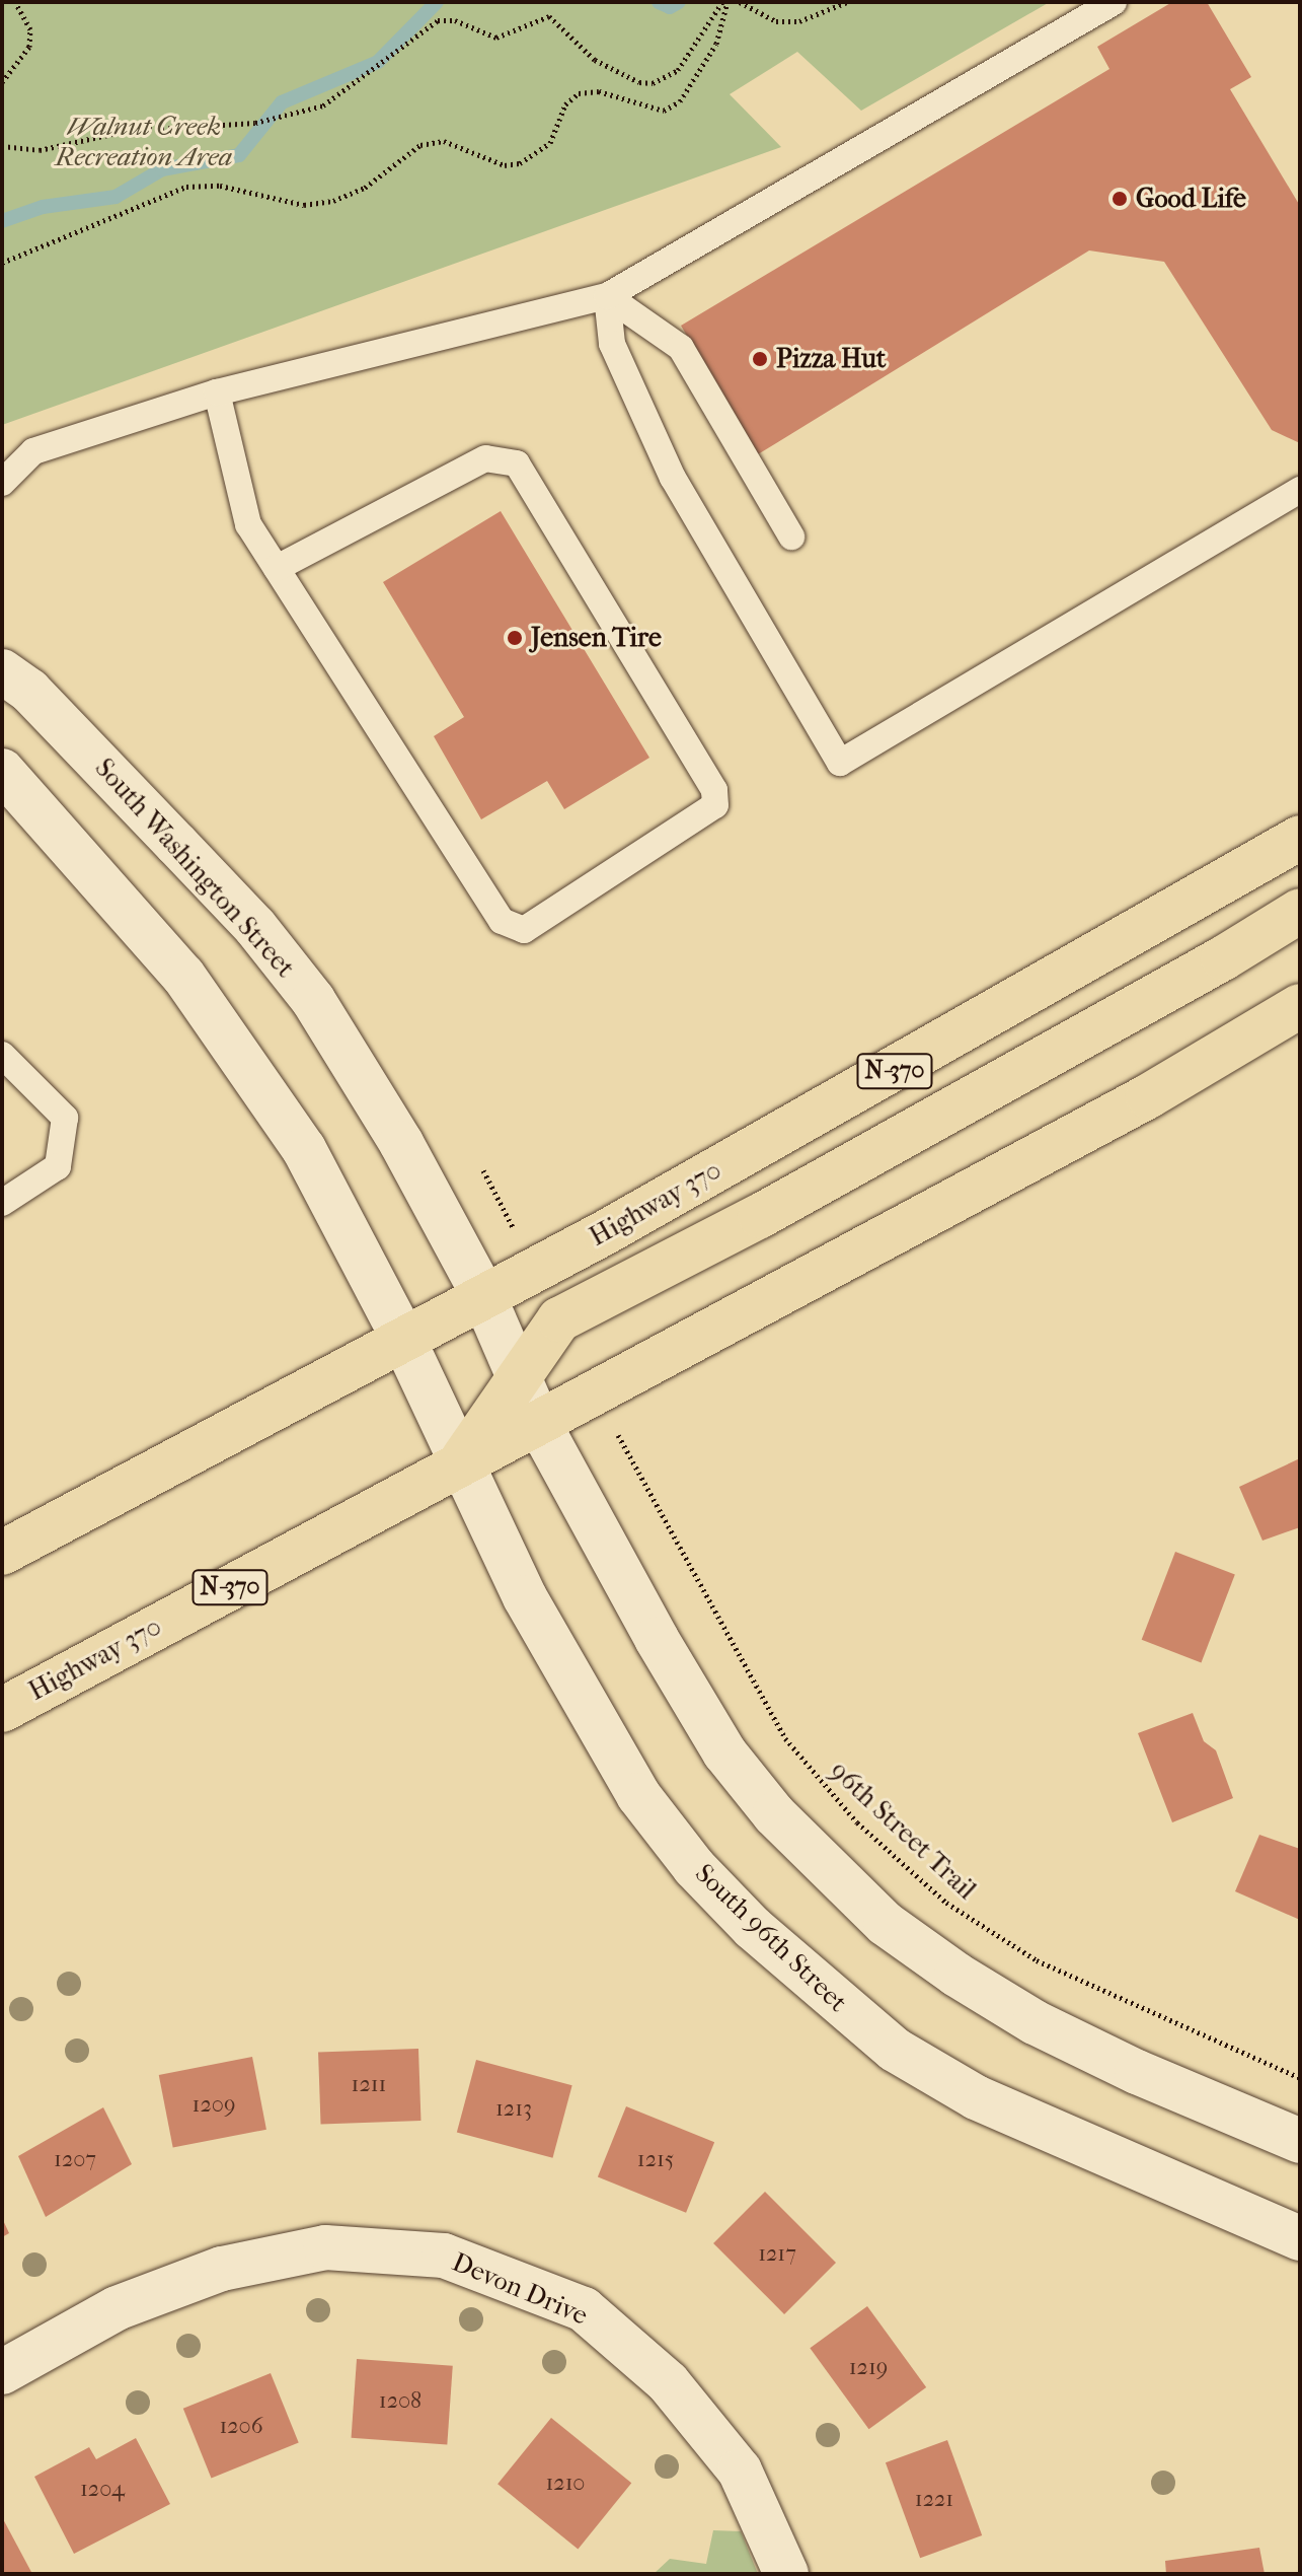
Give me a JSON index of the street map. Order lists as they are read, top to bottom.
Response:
{
  "streets": {
    "highway": ["N-370", "Highway 370"],
    "main road": ["South Washington Street", "South 96th Street", "Devon Drive"],
    "path": ["96th Street Trail"]
  },
  "crossings": [
    ["South Washington Street", "Highway 370"],
    ["Highway 370", "South 96th Street"]
  ],
  "parks": ["Walnut Creek Recreation Area"],
  "places": ["Good Life", "Pizza Hut", "Jensen Tire"],
  "house_numbers": [
    "1211",
    "1209",
    "1213",
    "1207",
    "1215",
    "1217",
    "1219",
    "1208",
    "1206",
    "1210",
    "1204",
    "1221"
  ]
}
